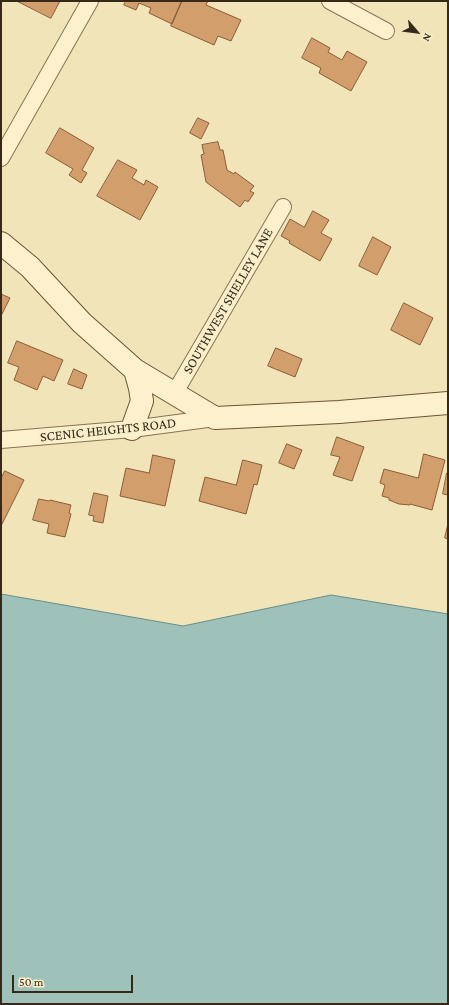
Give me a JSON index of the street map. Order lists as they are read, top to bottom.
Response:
{
  "streets": {
    "street": ["SOUTHWEST SHELLEY LANE", "SCENIC HEIGHTS ROAD"]
  },
  "scale_bar": "50 m",
  "north": "bottom right"
}
